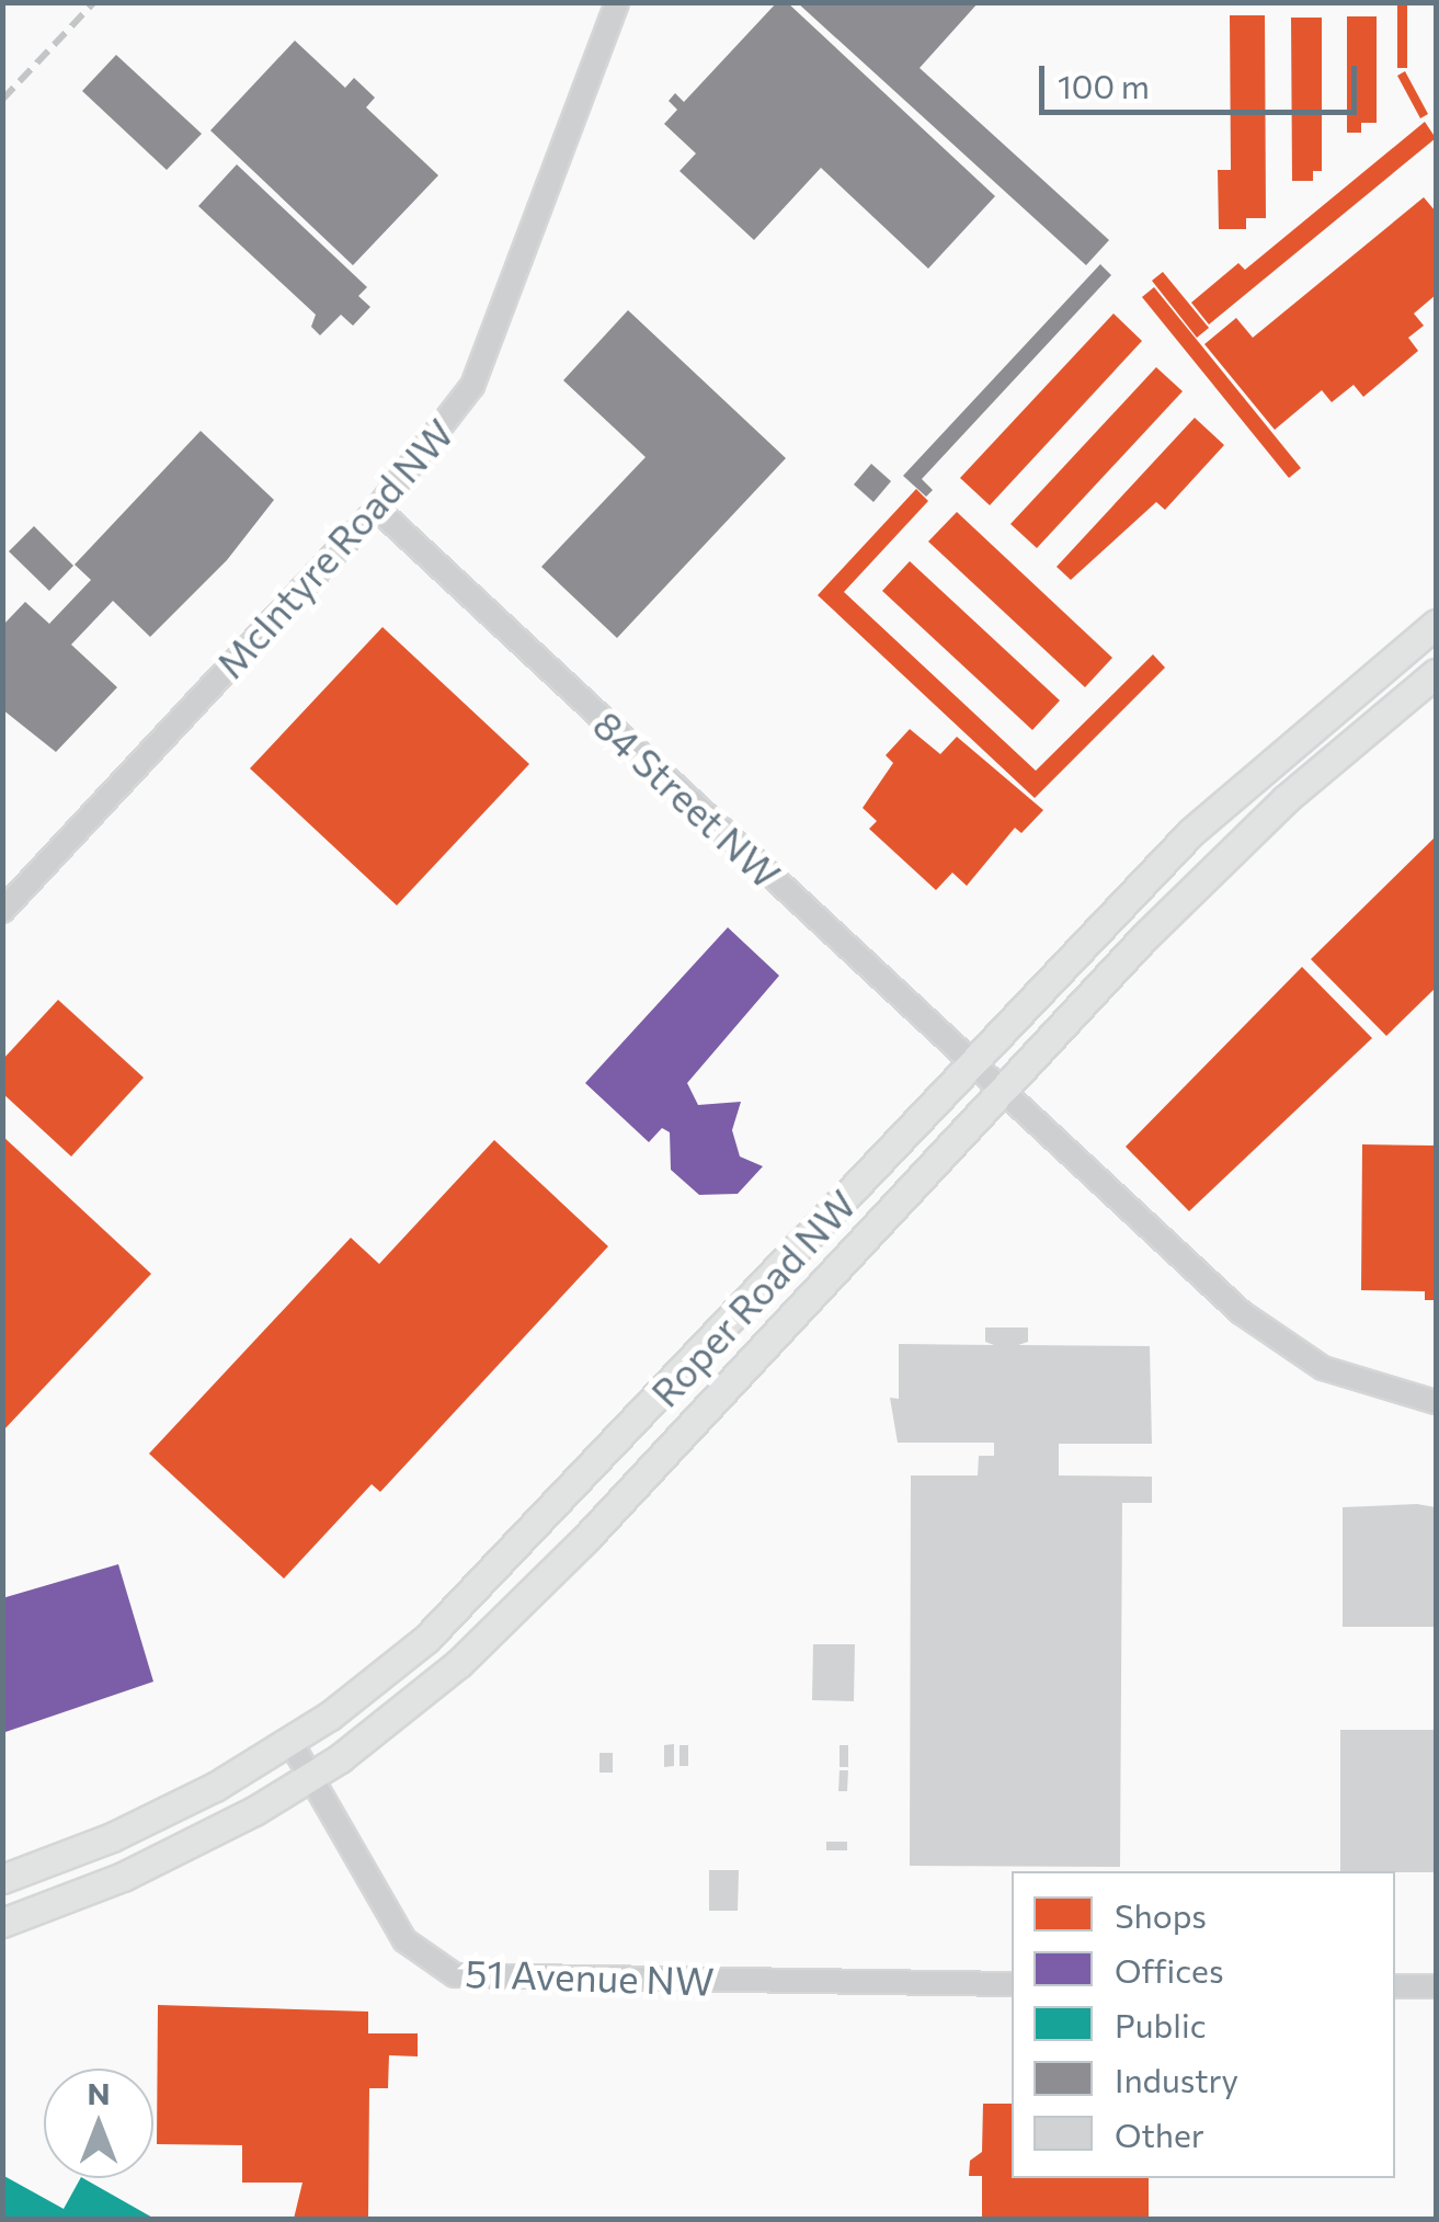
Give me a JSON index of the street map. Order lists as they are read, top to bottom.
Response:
{
  "streets": {
    "main road": ["Roper Road NW"],
    "street": ["McIntyre Road NW", "84 Street NW", "51 Avenue NW"]
  },
  "crossings": [
    ["McIntyre Road NW", "84 Street NW"],
    ["84 Street NW", "Roper Road NW"],
    ["Roper Road NW", "51 Avenue NW"]
  ],
  "legend": [
    "Shops",
    "Offices",
    "Public",
    "Industry",
    "Other"
  ],
  "scale_bar": "100 m",
  "north": "top"
}
